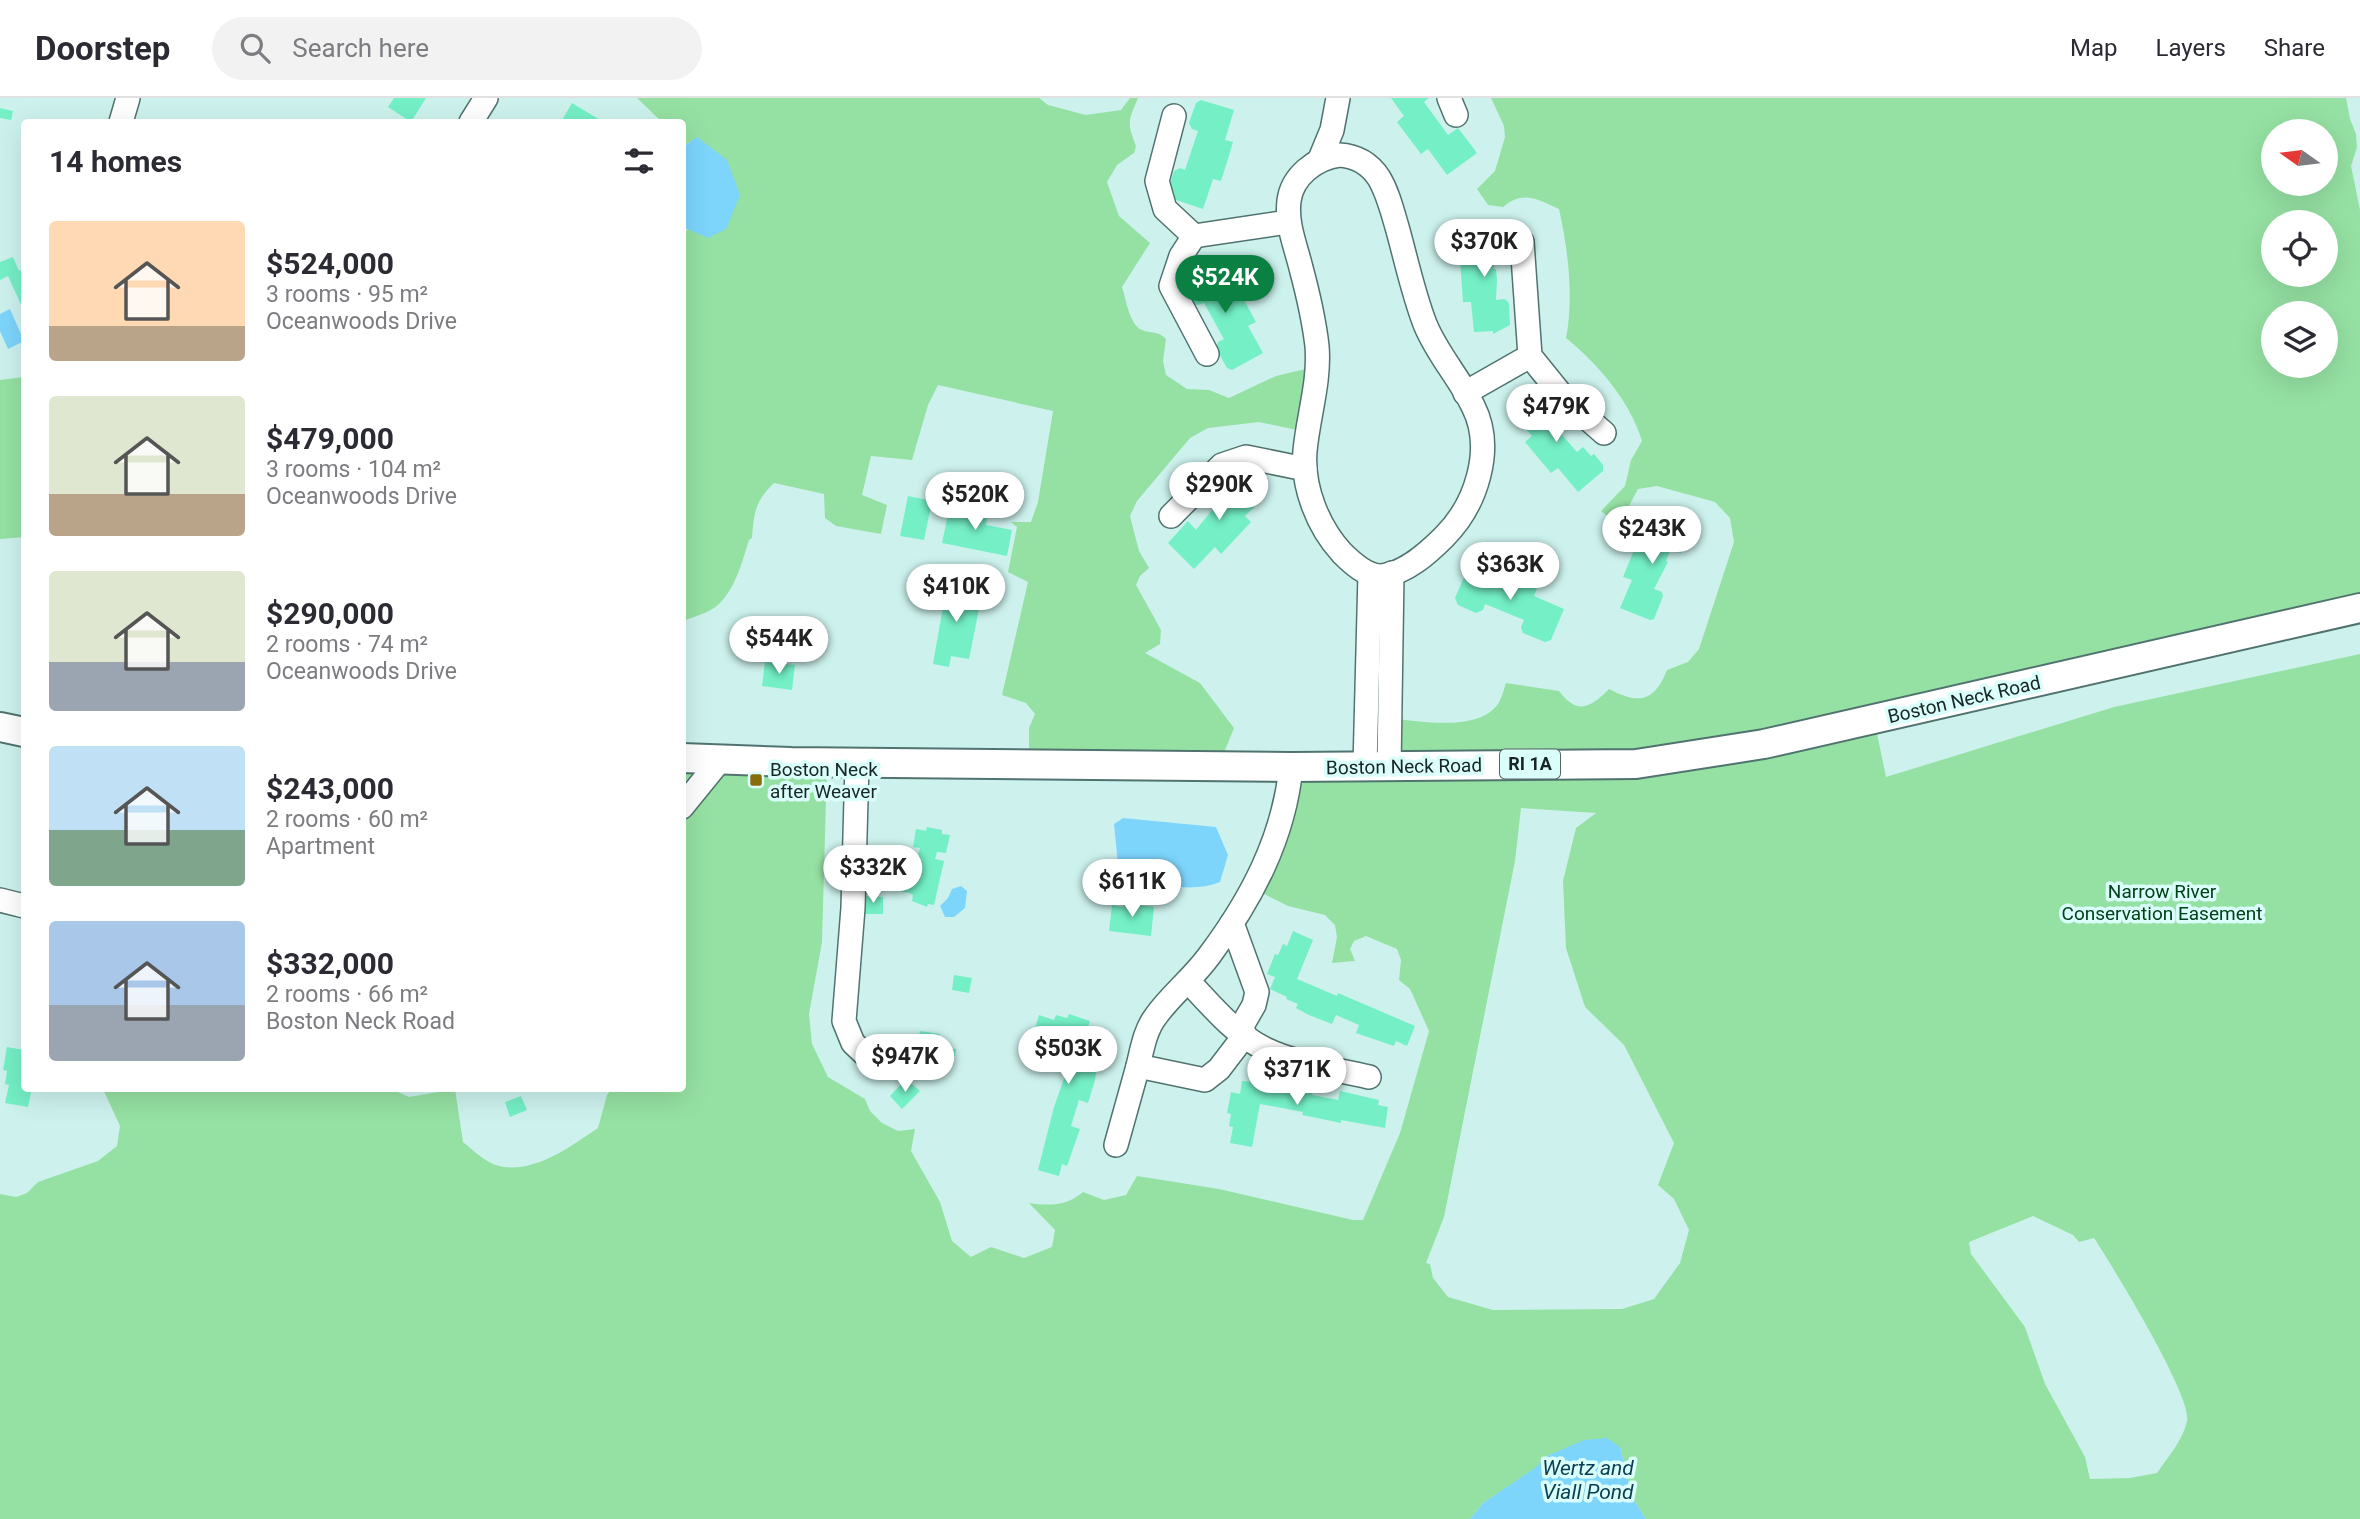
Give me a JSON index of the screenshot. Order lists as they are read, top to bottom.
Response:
{
  "streets": {
    "main road": ["Boston Neck Road", "RI 1A"]
  },
  "water": ["Wertz and Viall Pond"],
  "parks": ["Narrow River Conservation Easement"],
  "places": {
    "transit": ["Boston Neck after Weaver"]
  },
  "north": "left",
  "page": {
    "header": "Doorstep",
    "search": "Search here",
    "nav": ["Map", "Layers", "Share"],
    "heading": "14 homes",
    "list": [
      {
        "name": "$524,000",
        "note": "3 rooms · 95 m² · Oceanwoods Drive"
      },
      {
        "name": "$479,000",
        "note": "3 rooms · 104 m² · Oceanwoods Drive"
      },
      {
        "name": "$290,000",
        "note": "2 rooms · 74 m² · Oceanwoods Drive"
      },
      {
        "name": "$243,000",
        "note": "2 rooms · 60 m² · Apartment"
      },
      {
        "name": "$332,000",
        "note": "2 rooms · 66 m² · Boston Neck Road"
      }
    ],
    "price": [
      "$370K",
      "$524K",
      "$479K",
      "$290K",
      "$520K",
      "$243K",
      "$363K",
      "$410K",
      "$544K",
      "$332K",
      "$611K",
      "$503K",
      "$947K",
      "$371K"
    ]
  }
}
